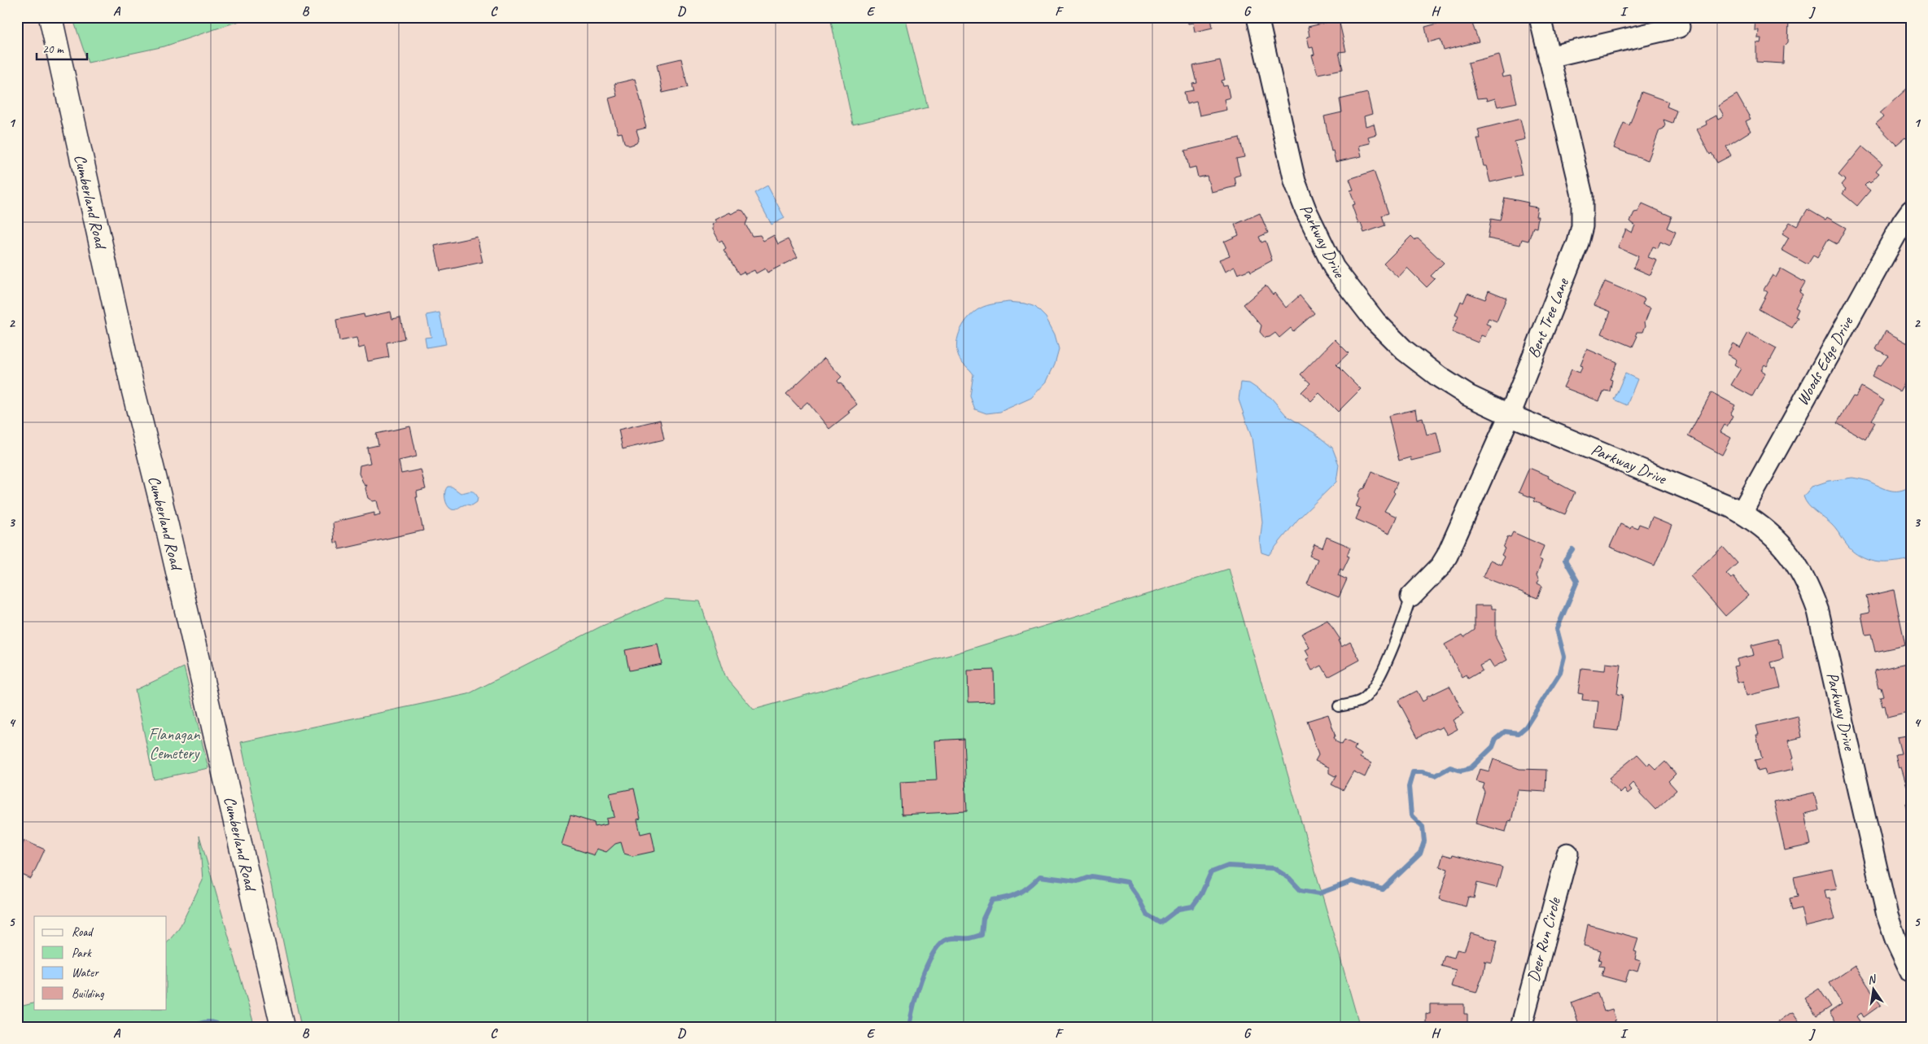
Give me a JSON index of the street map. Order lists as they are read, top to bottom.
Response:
{
  "streets": {
    "main road": ["Cumberland Road"],
    "street": [
      "Parkway Drive",
      "Bent Tree Lane",
      "Woods Edge Drive",
      "Deer Run Circle"
    ]
  },
  "crossings": [
    ["Parkway Drive", "Bent Tree Lane"],
    ["Parkway Drive", "Woods Edge Drive"]
  ],
  "parks": ["Flanagan Cemetery"],
  "legend": [
    "Road",
    "Park",
    "Water",
    "Building"
  ],
  "scale_bar": "20 m",
  "north": "top",
  "grid": {
    "columns": [
      "A",
      "B",
      "C",
      "D",
      "E",
      "F",
      "G",
      "H",
      "I",
      "J"
    ],
    "rows": [
      "1",
      "2",
      "3",
      "4",
      "5"
    ]
  }
}
